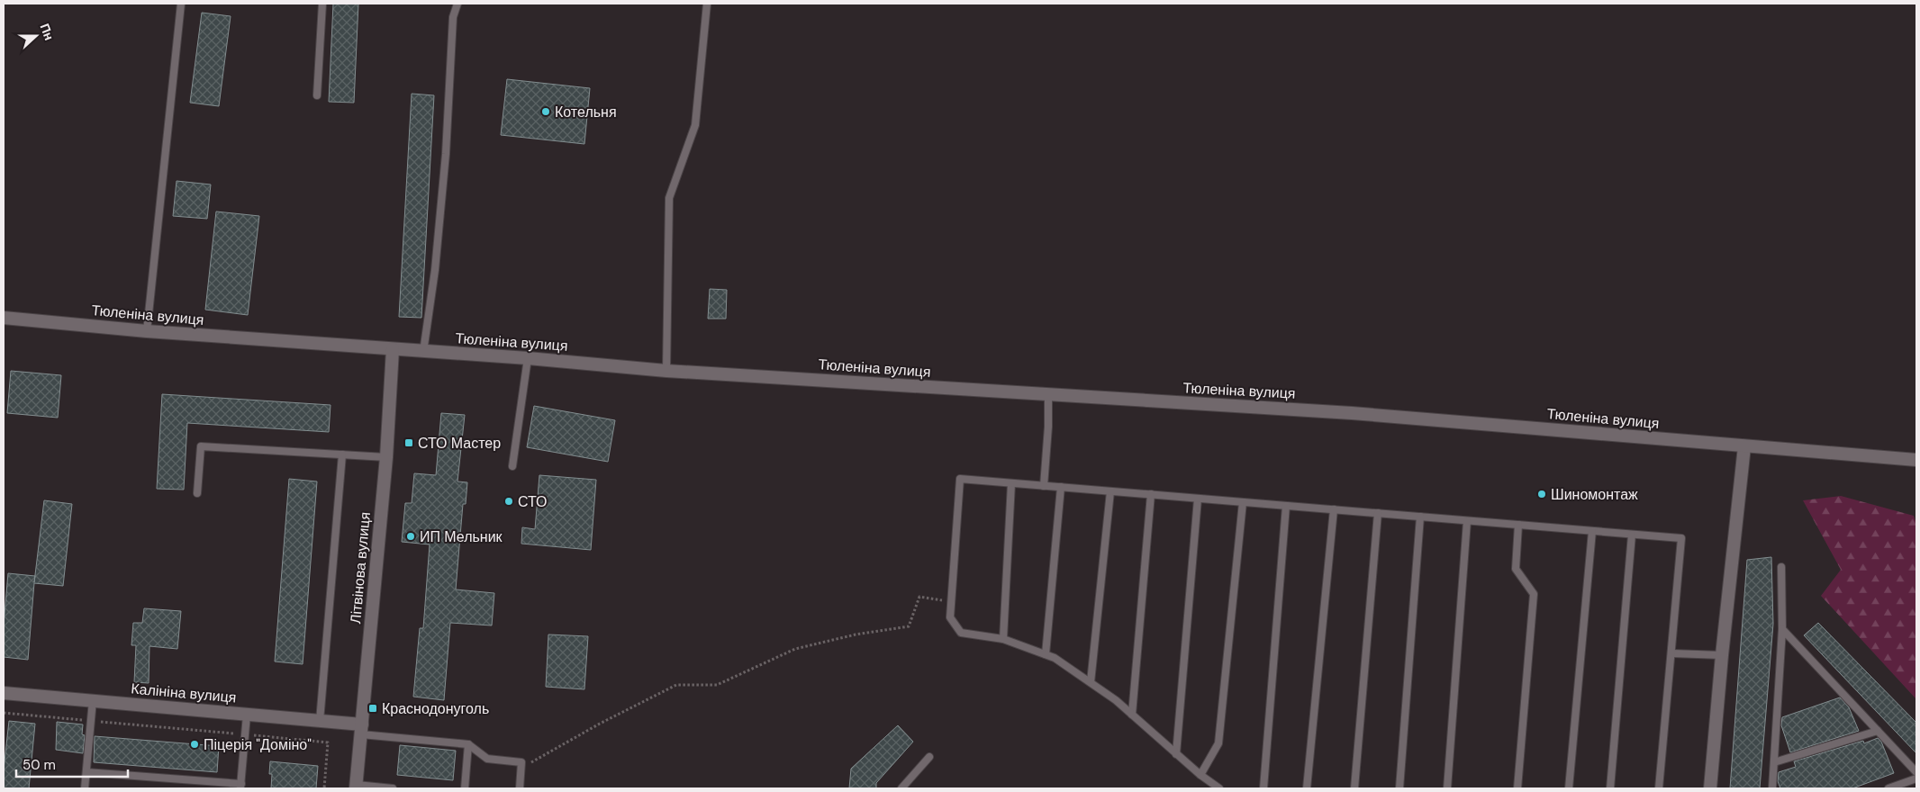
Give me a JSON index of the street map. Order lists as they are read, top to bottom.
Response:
{
  "streets": {
    "street": ["Тюленіна вулиця", "Літвінова вулиця", "Калініна вулиця"]
  },
  "crossings": [
    ["Тюленіна вулиця", "Літвінова вулиця"],
    ["Літвінова вулиця", "Калініна вулиця"]
  ],
  "places": {
    "other": [
      "Котельня",
      "Шиномонтаж",
      "СТО",
      "ИП Мельник",
      "Піцерія \"Доміно\""
    ],
    "transit": ["СТО Мастер", "Краснодонуголь"]
  },
  "scale_bar": "50 m",
  "north": "right"
}
